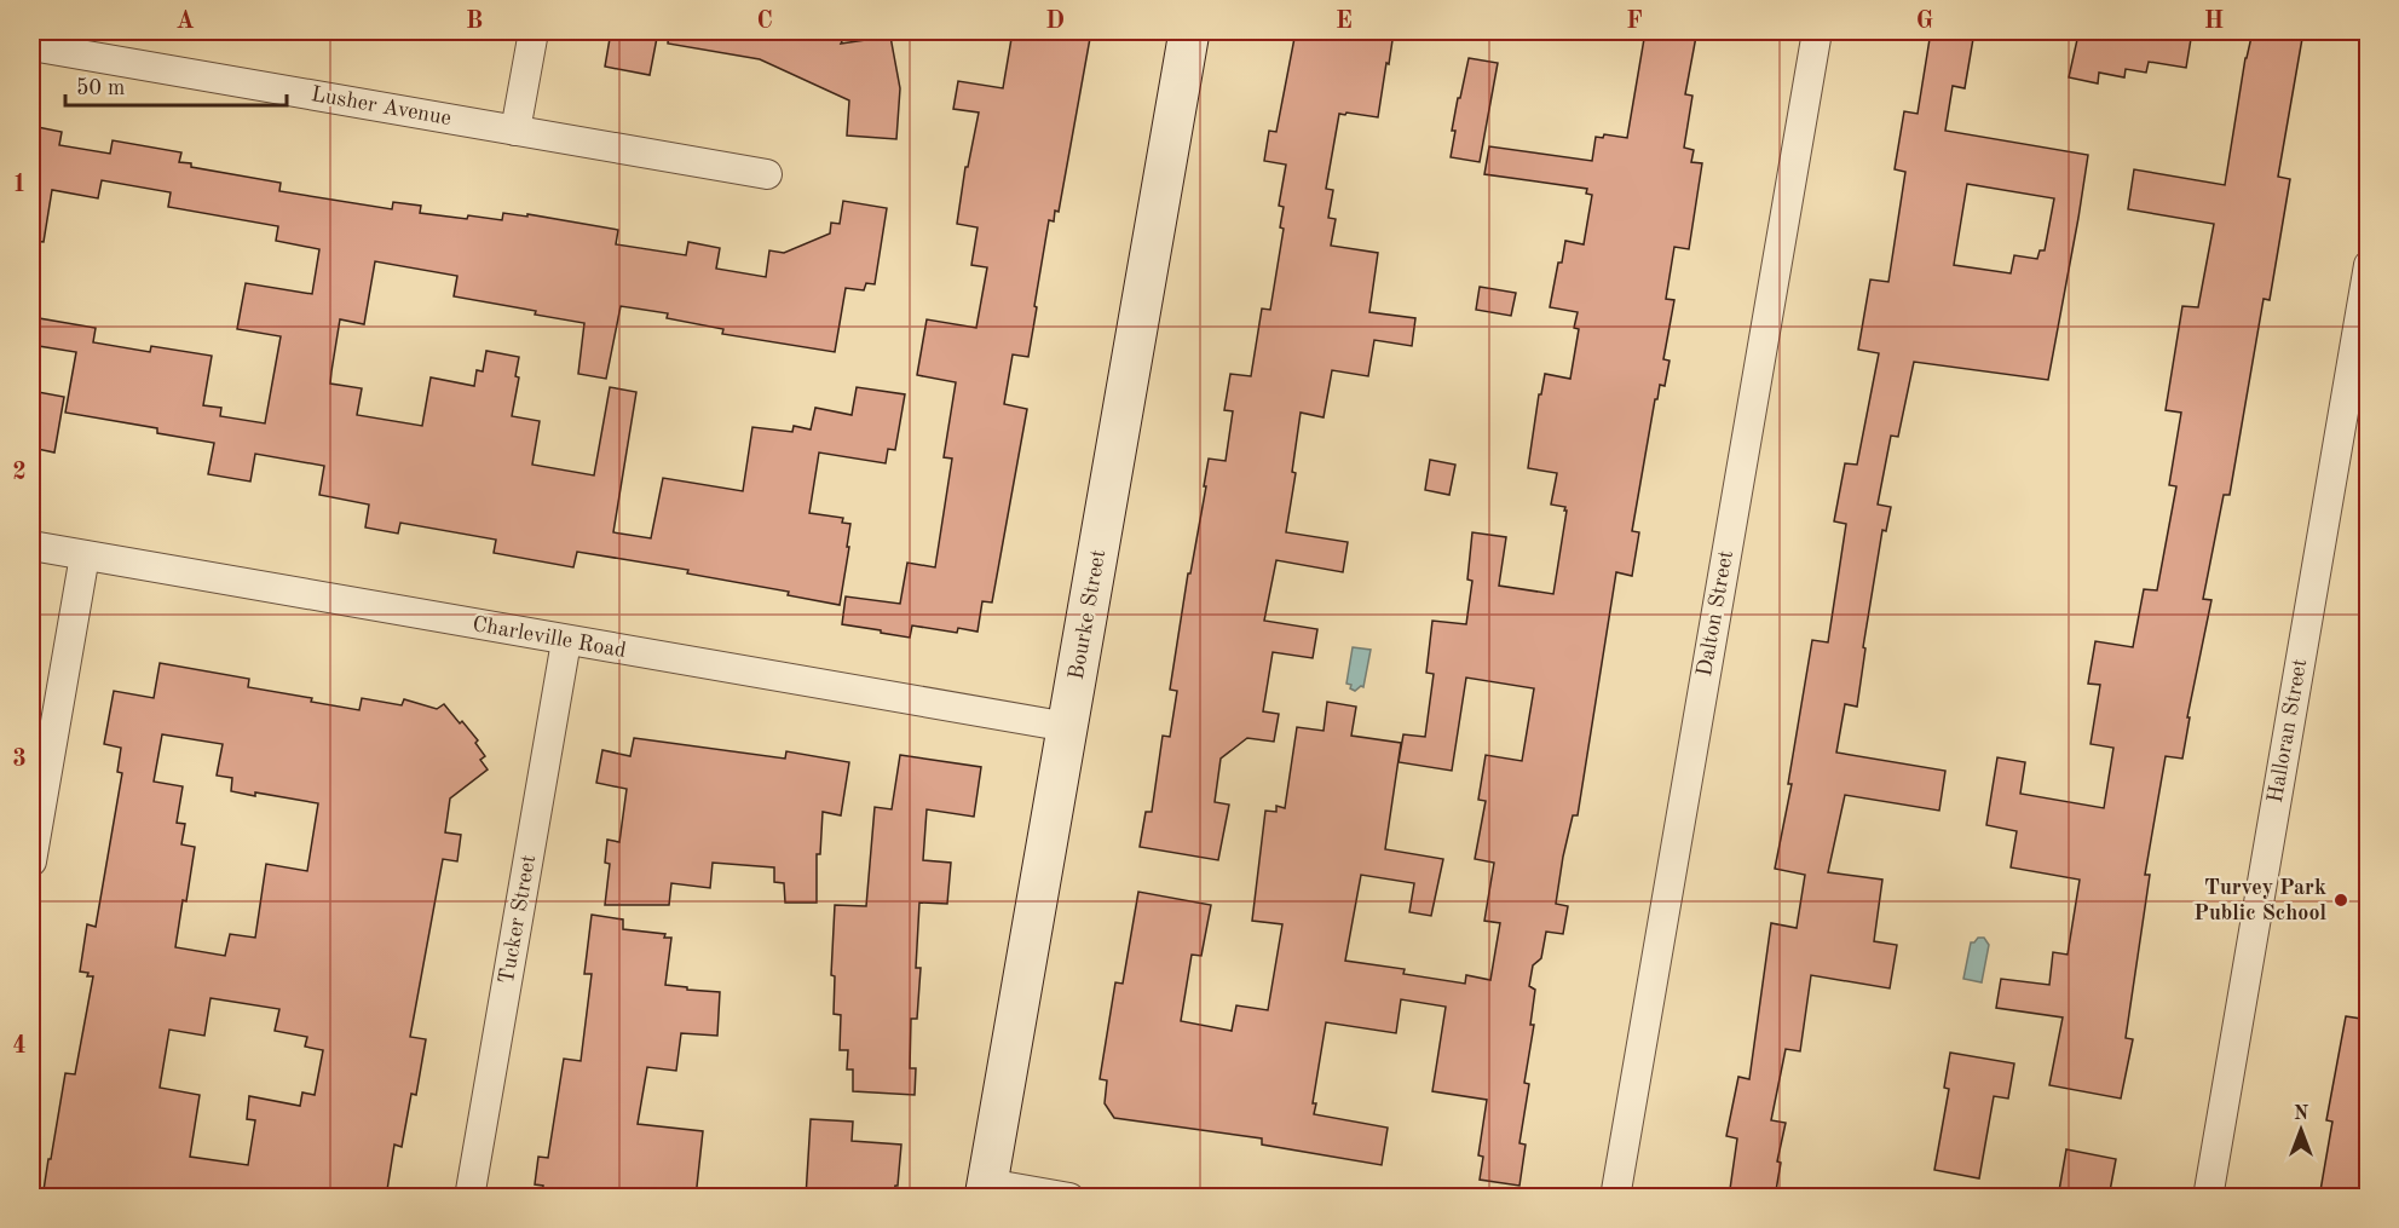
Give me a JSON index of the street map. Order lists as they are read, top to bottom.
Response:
{
  "streets": {
    "main road": ["Bourke Street"],
    "street": [
      "Lusher Avenue",
      "Dalton Street",
      "Charleville Road",
      "Halloran Street",
      "Tucker Street"
    ]
  },
  "crossings": [
    ["Bourke Street", "Charleville Road"],
    ["Charleville Road", "Tucker Street"]
  ],
  "places": ["Turvey Park Public School"],
  "scale_bar": "50 m",
  "north": "top",
  "grid": {
    "columns": [
      "A",
      "B",
      "C",
      "D",
      "E",
      "F",
      "G",
      "H"
    ],
    "rows": [
      "1",
      "2",
      "3",
      "4"
    ]
  }
}
